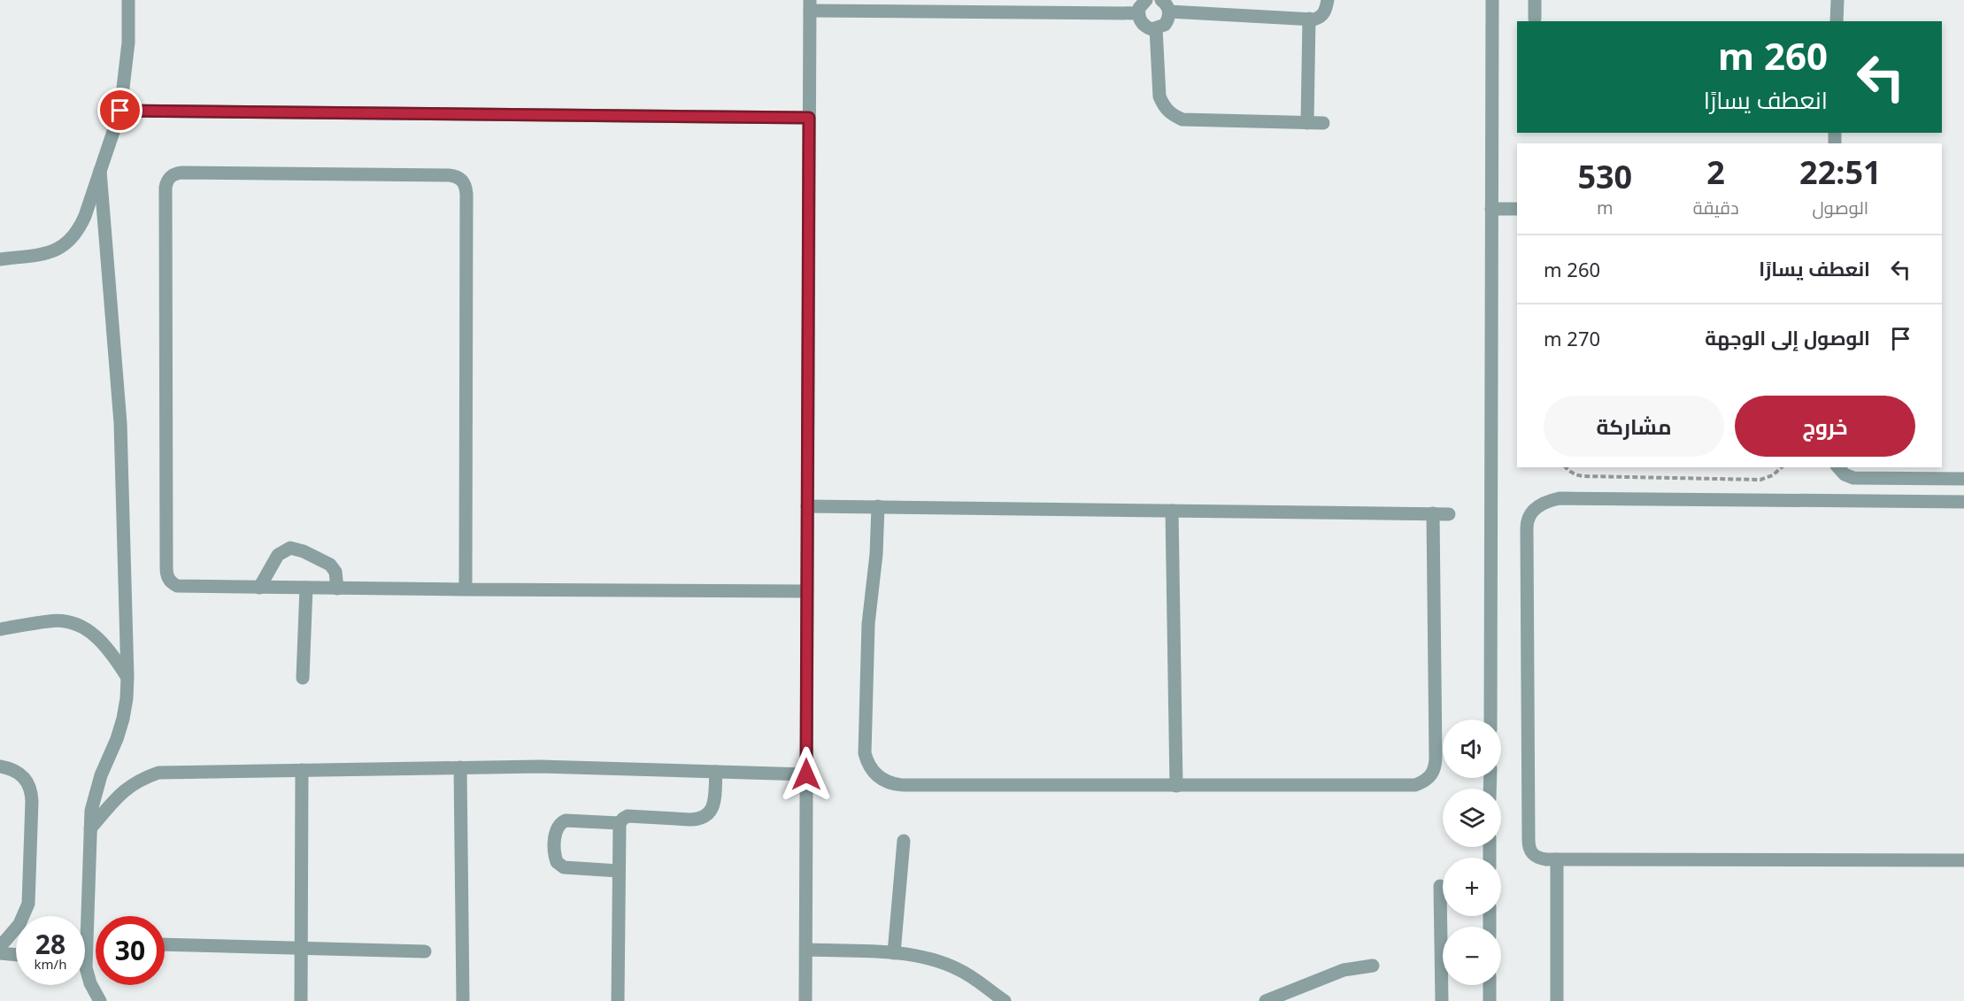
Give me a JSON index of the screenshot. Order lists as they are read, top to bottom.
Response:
{
  "page": {
    "turn": ["260 m", "انعطف يسارًا"],
    "eta": [
      "22:51",
      "الوصول",
      "2",
      "دقيقة",
      "530",
      "m"
    ],
    "list": [
      {
        "name": "انعطف يسارًا",
        "value": "260 m"
      },
      {
        "name": "الوصول إلى الوجهة",
        "value": "270 m"
      }
    ],
    "buttons": ["خروج", "مشاركة"],
    "map_buttons": ["+", "−"],
    "speed": "28 km/h",
    "limit": "30"
  }
}
